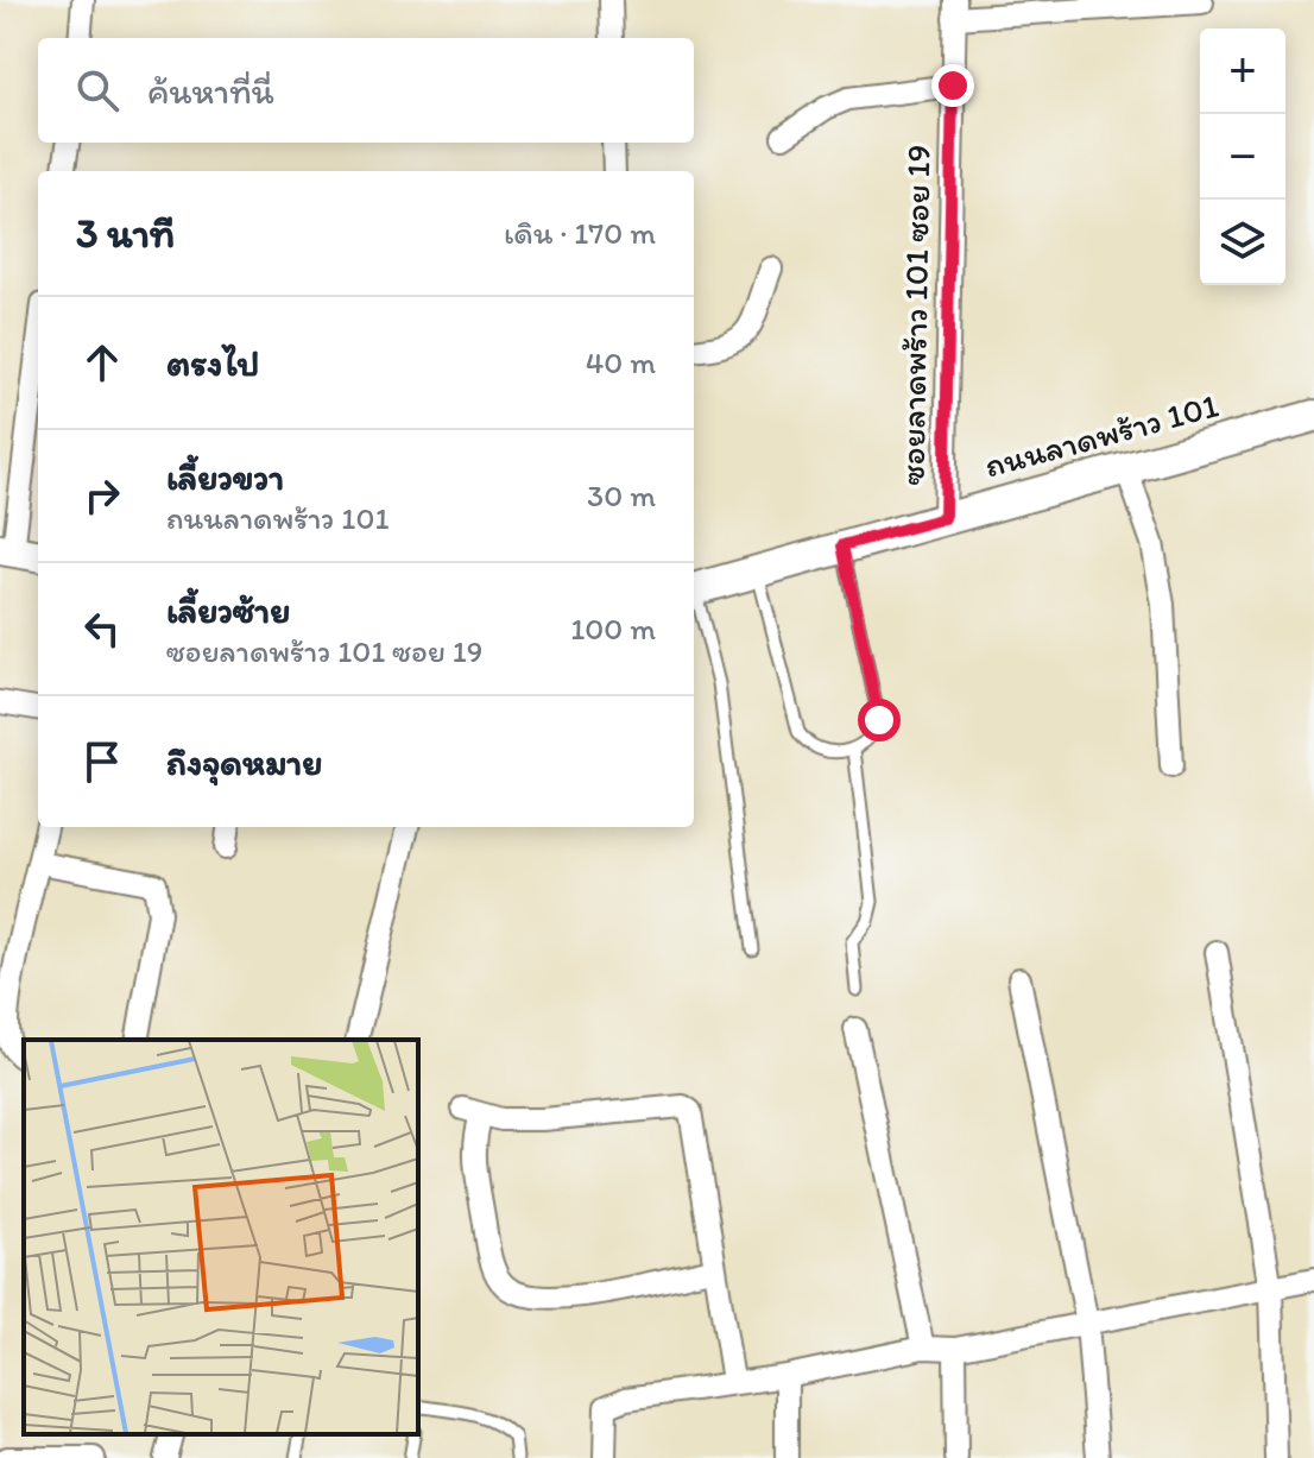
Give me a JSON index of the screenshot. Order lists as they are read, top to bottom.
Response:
{
  "streets": {
    "street": ["ซอยลาดพร้าว 101 ซอย 19", "ถนนลาดพร้าว 101"]
  },
  "crossings": [
    ["ซอยลาดพร้าว 101 ซอย 19", "ถนนลาดพร้าว 101"]
  ],
  "page": {
    "map_buttons": ["+", "−"],
    "search": "ค้นหาที่นี่",
    "heading": ["3 นาที", "เดิน · 170 m"],
    "list": [
      ["ตรงไป", "40 m"],
      ["เลี้ยวขวา", "ถนนลาดพร้าว 101", "30 m"],
      ["เลี้ยวซ้าย", "ซอยลาดพร้าว 101 ซอย 19", "100 m"],
      "ถึงจุดหมาย"
    ]
  }
}
